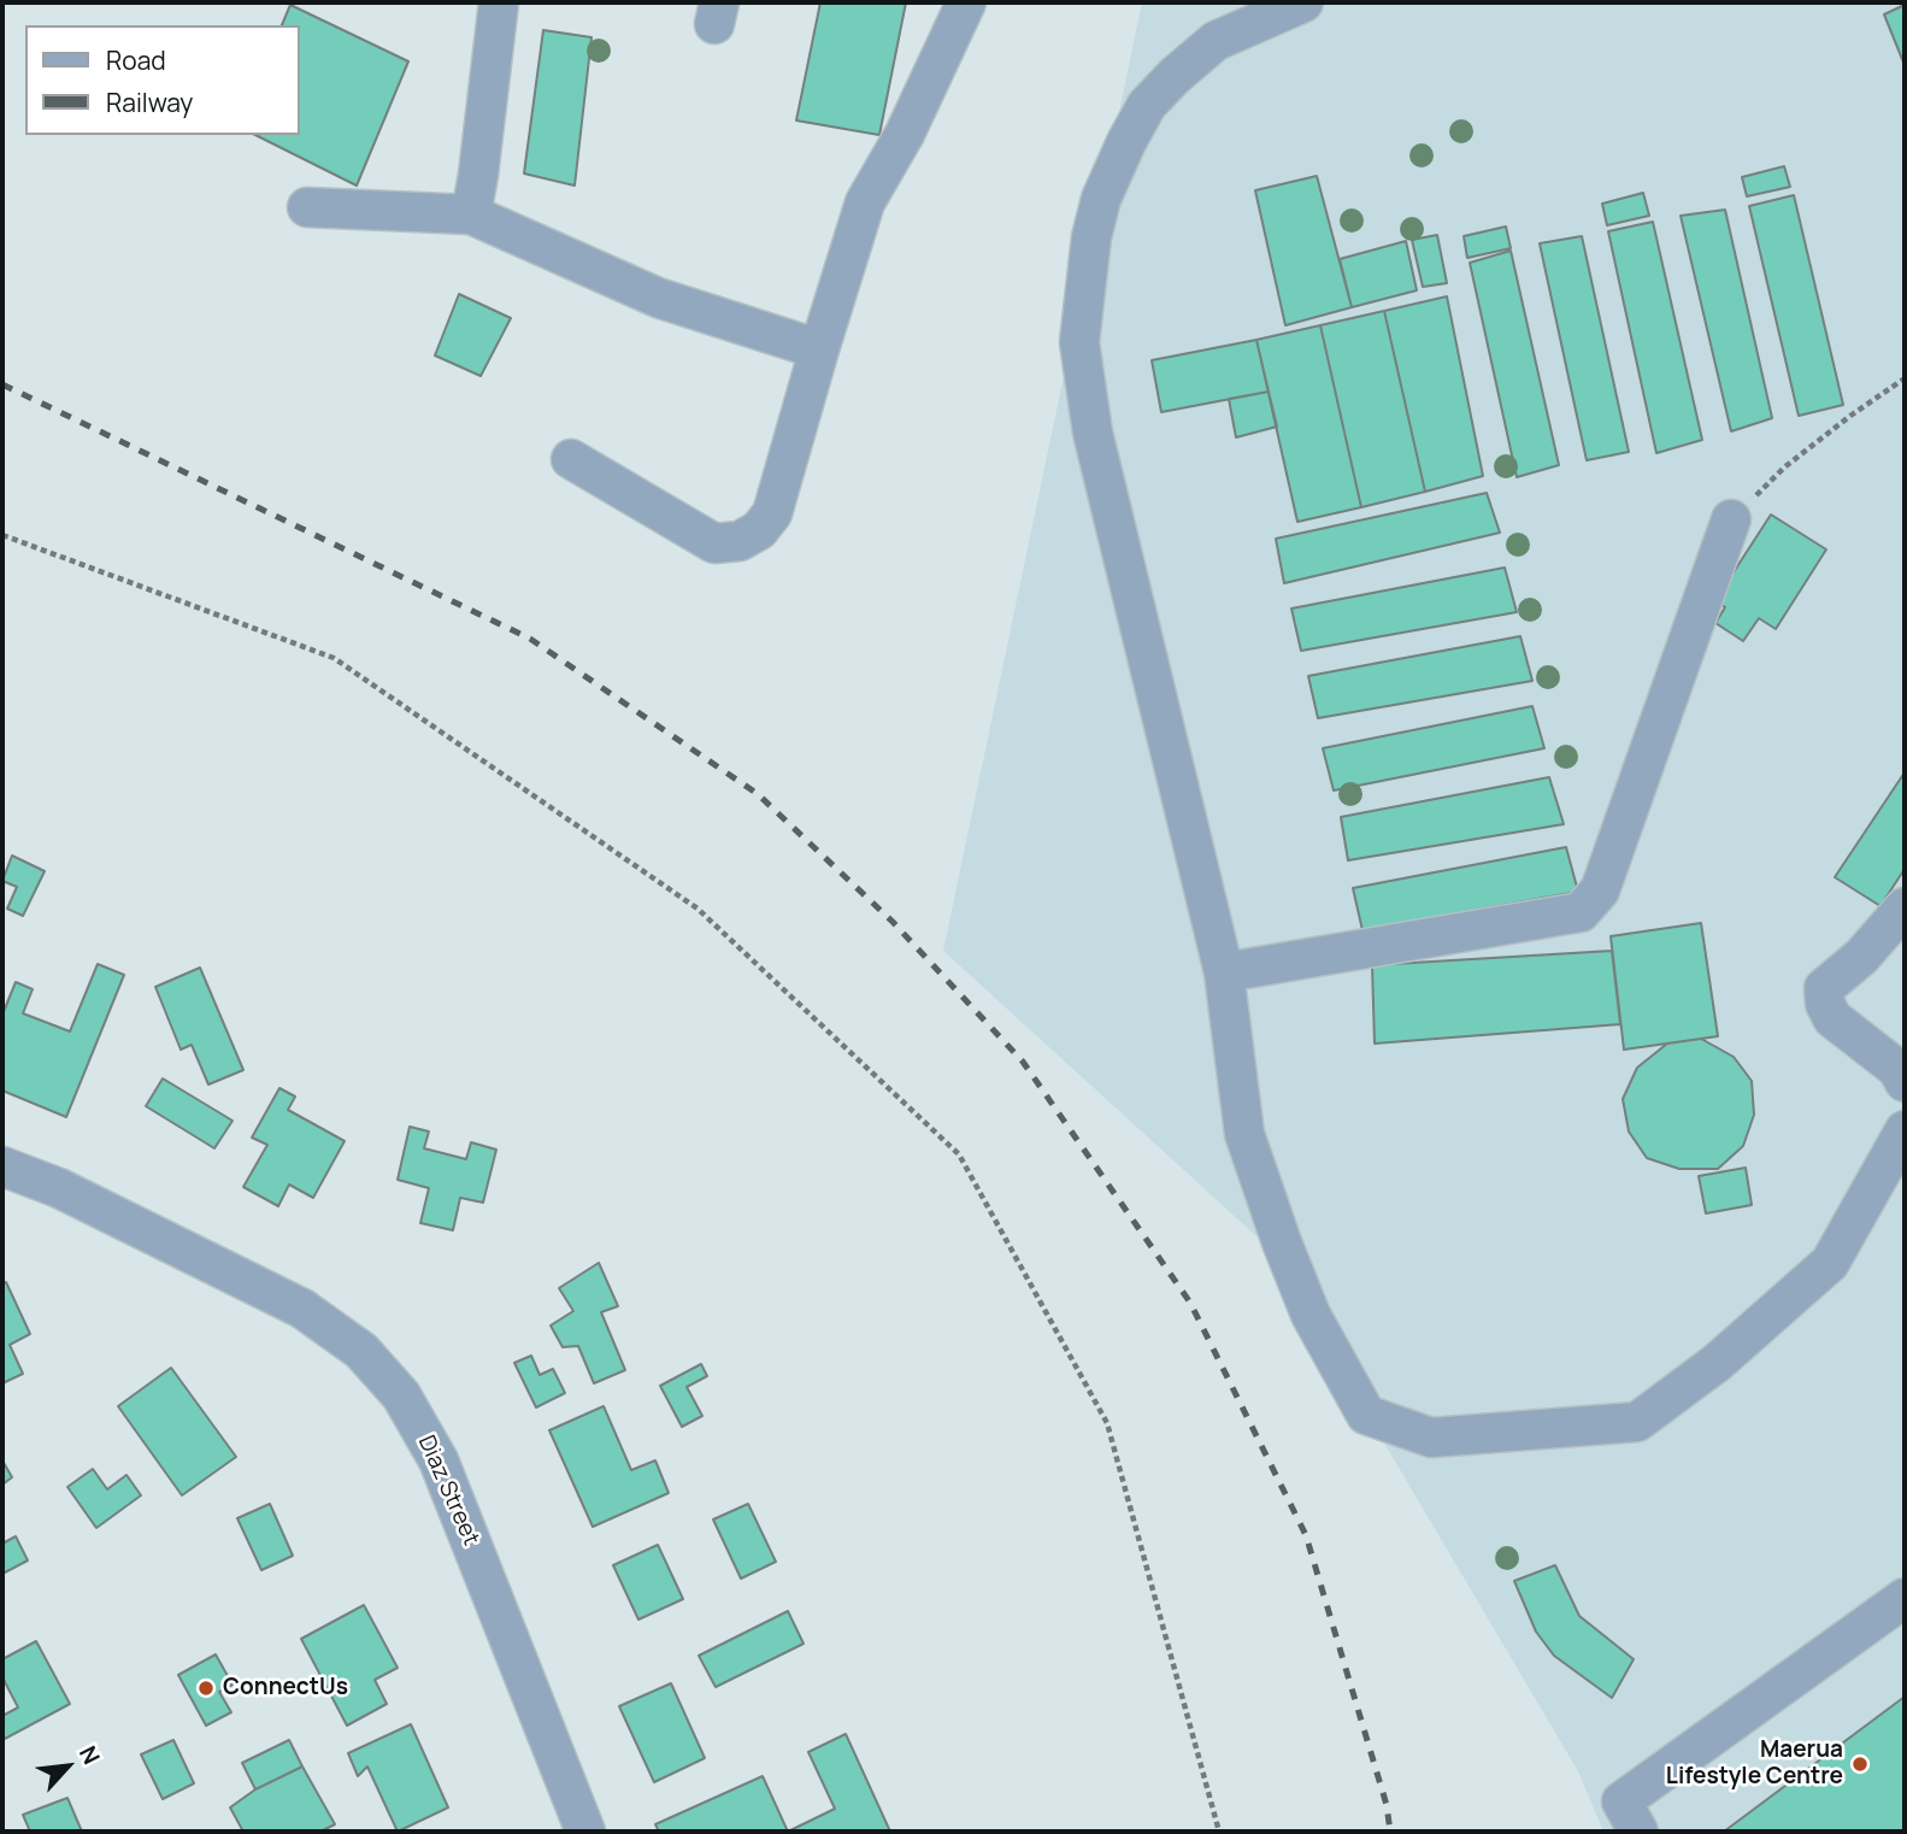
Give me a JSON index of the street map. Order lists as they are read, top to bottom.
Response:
{
  "streets": {
    "street": ["Diaz Street"]
  },
  "places": ["ConnectUs", "Maerua Lifestyle Centre"],
  "legend": ["Road", "Railway"],
  "north": "top right"
}
